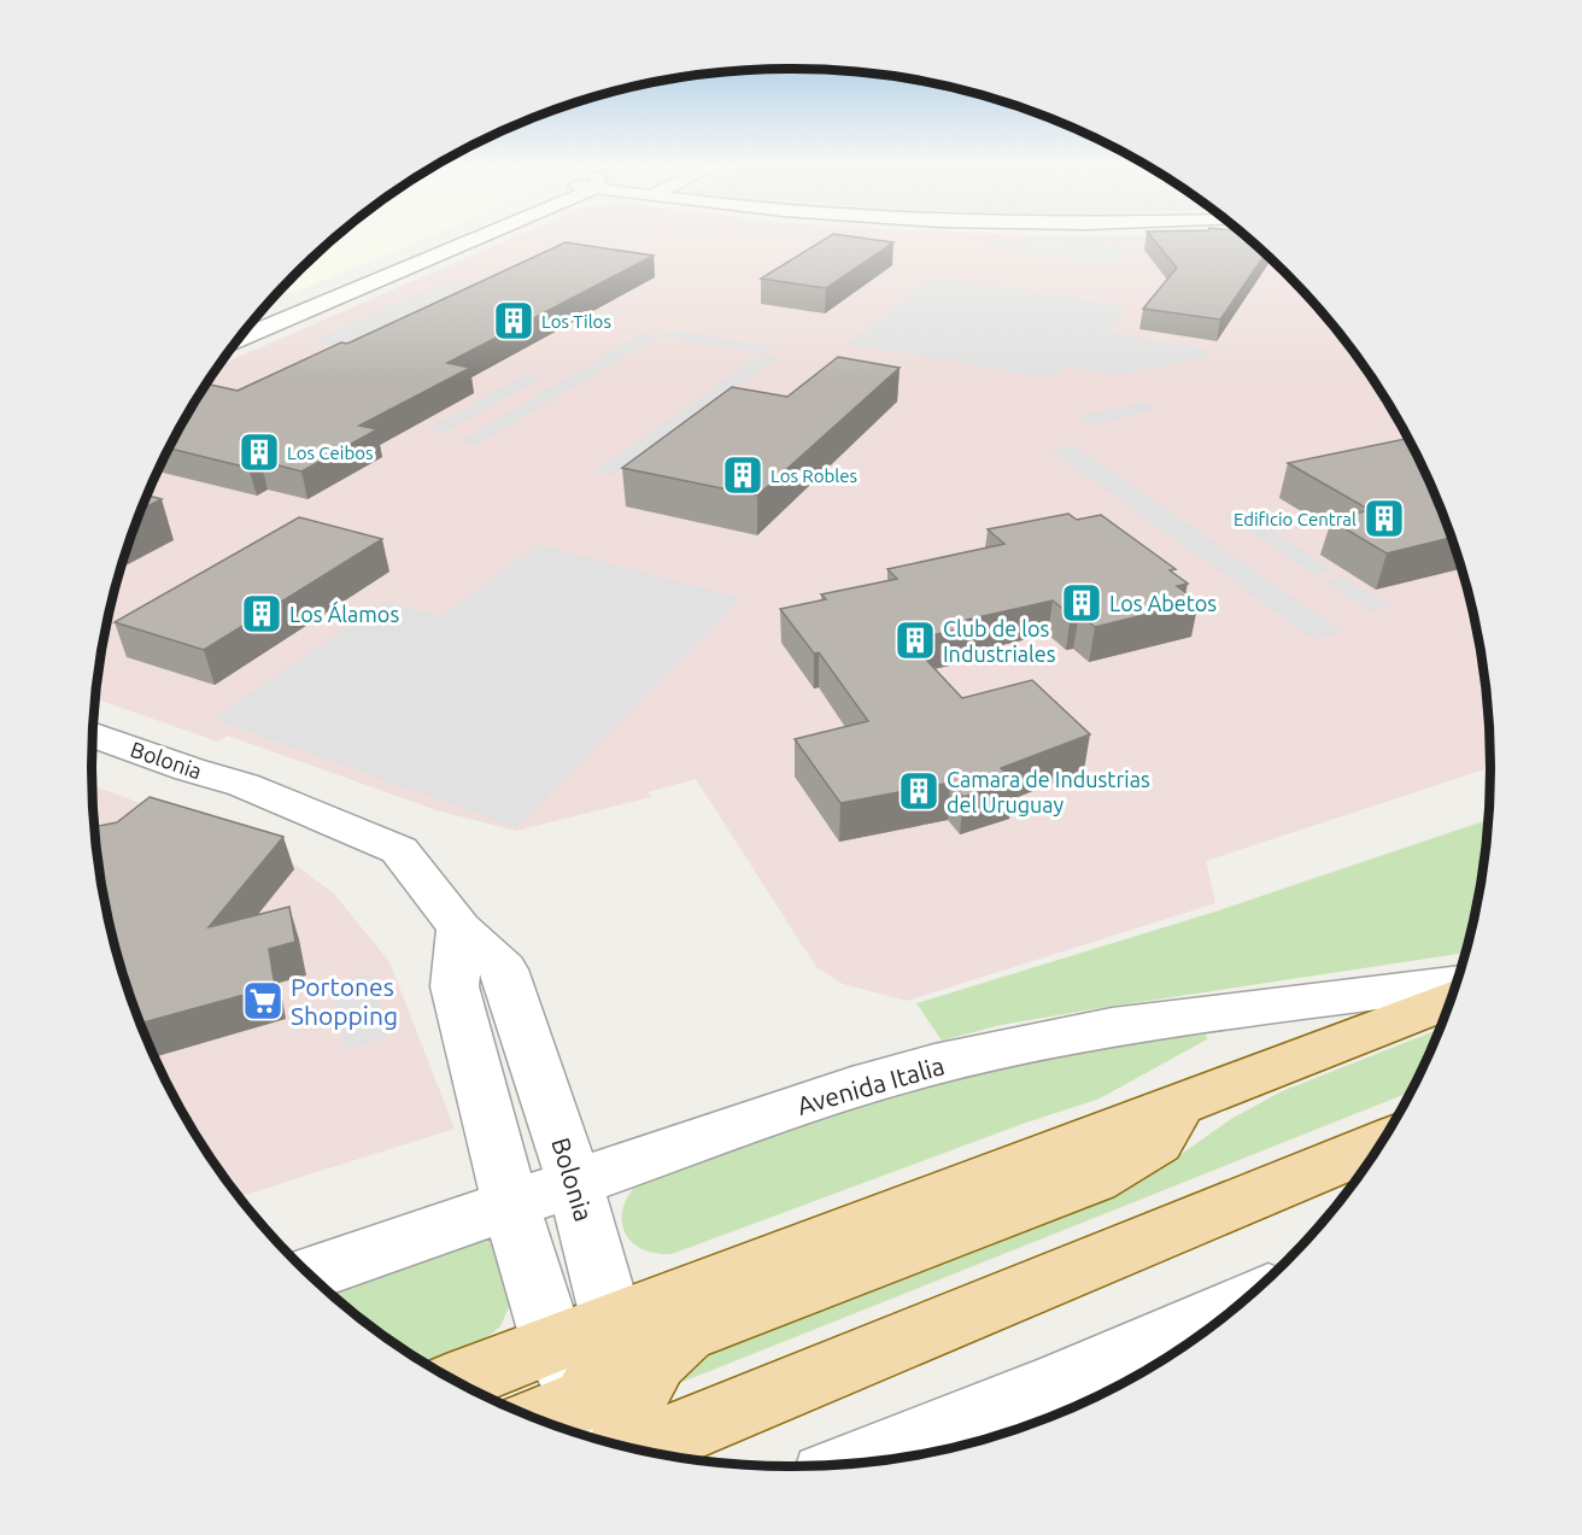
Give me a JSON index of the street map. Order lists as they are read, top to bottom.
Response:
{
  "streets": {
    "street": ["Bolonia", "Avenida Italia"]
  },
  "crossings": [
    ["Bolonia", "Avenida Italia"]
  ],
  "places": {
    "building": [
      "Los Tilos",
      "Los Ceibos",
      "Los Robles",
      "Edificio Central",
      "Los Abetos",
      "Los Álamos",
      "Club de los Industriales",
      "Camara de Industrias del Uruguay"
    ],
    "supermarket": ["Portones Shopping"]
  }
}
